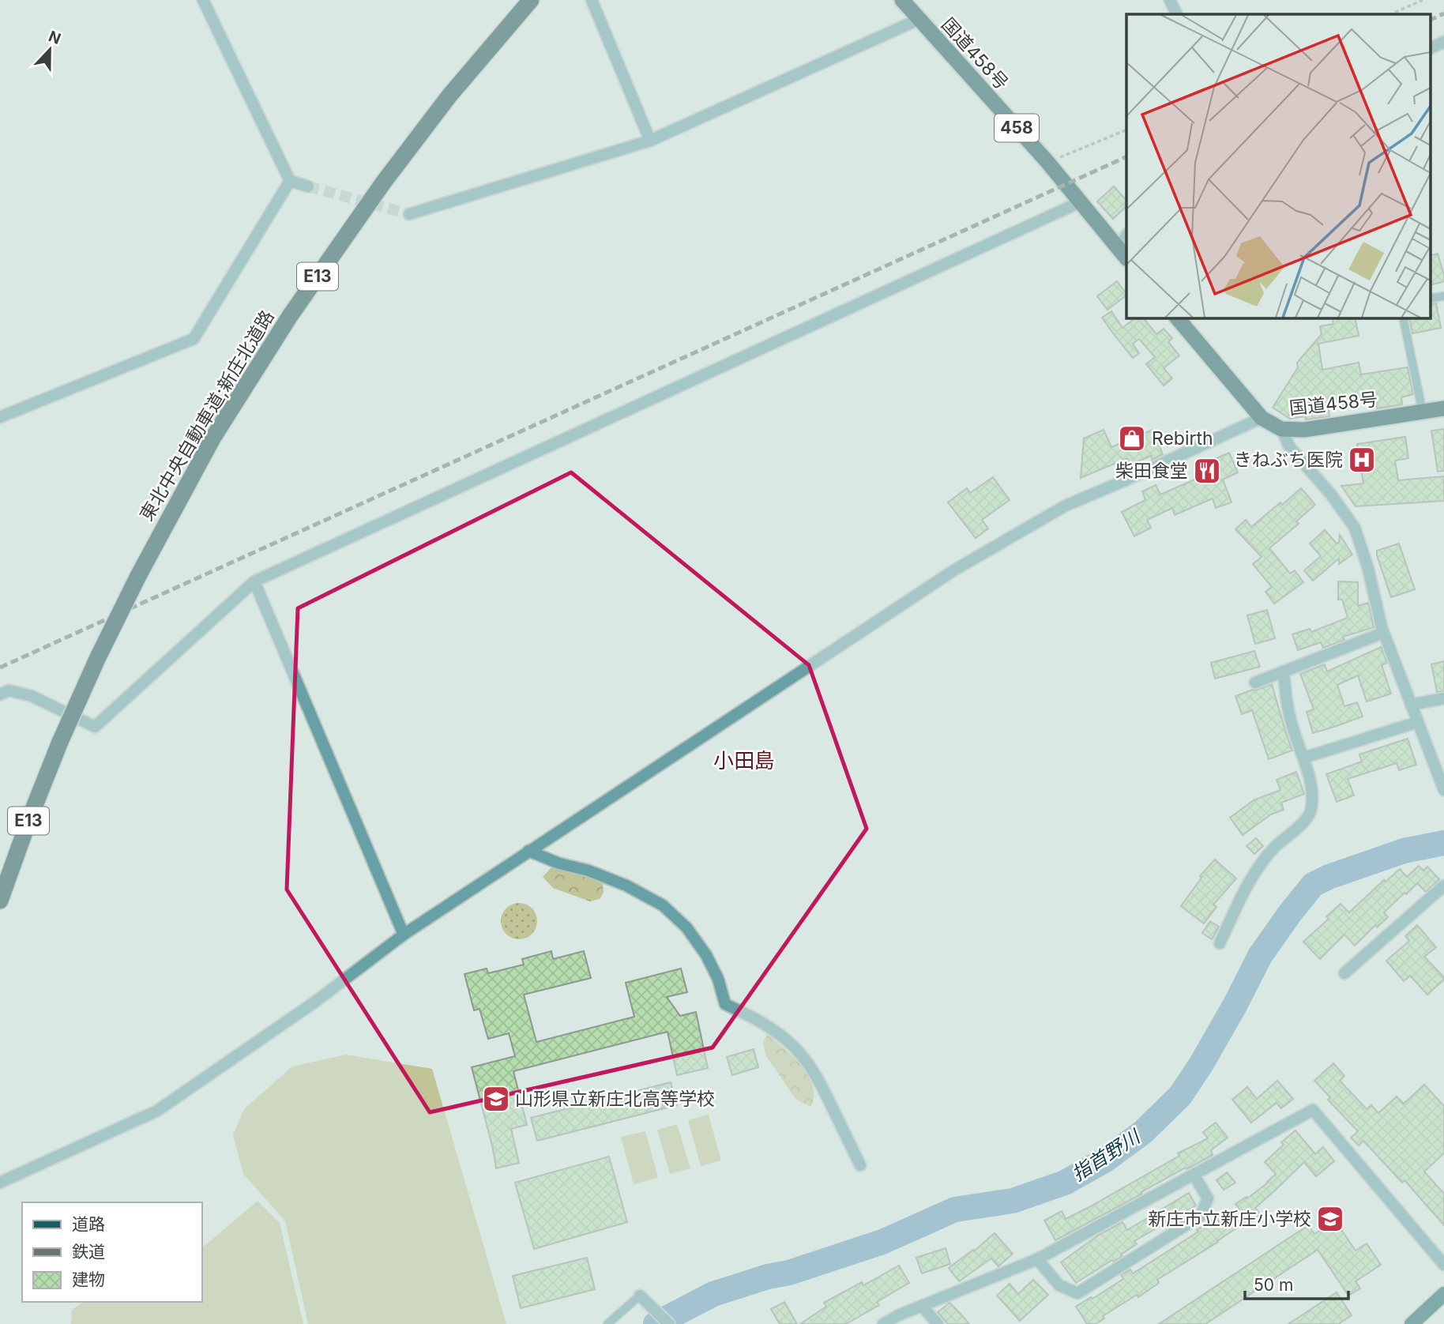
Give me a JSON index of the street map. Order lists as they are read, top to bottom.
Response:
{
  "streets": {
    "highway": [
      "国道458号",
      "458",
      "E13",
      "東北中央自動車道;新庄北道路"
    ]
  },
  "districts": ["小田島"],
  "water": ["指首野川"],
  "places": {
    "shop": ["Rebirth"],
    "hospital": ["きねぶち医院"],
    "restaurant": ["柴田食堂"],
    "school or university": ["山形県立新庄北高等学校", "新庄市立新庄小学校"]
  },
  "legend": ["道路", "鉄道", "建物"],
  "scale_bar": "50 m",
  "north": "top"
}
